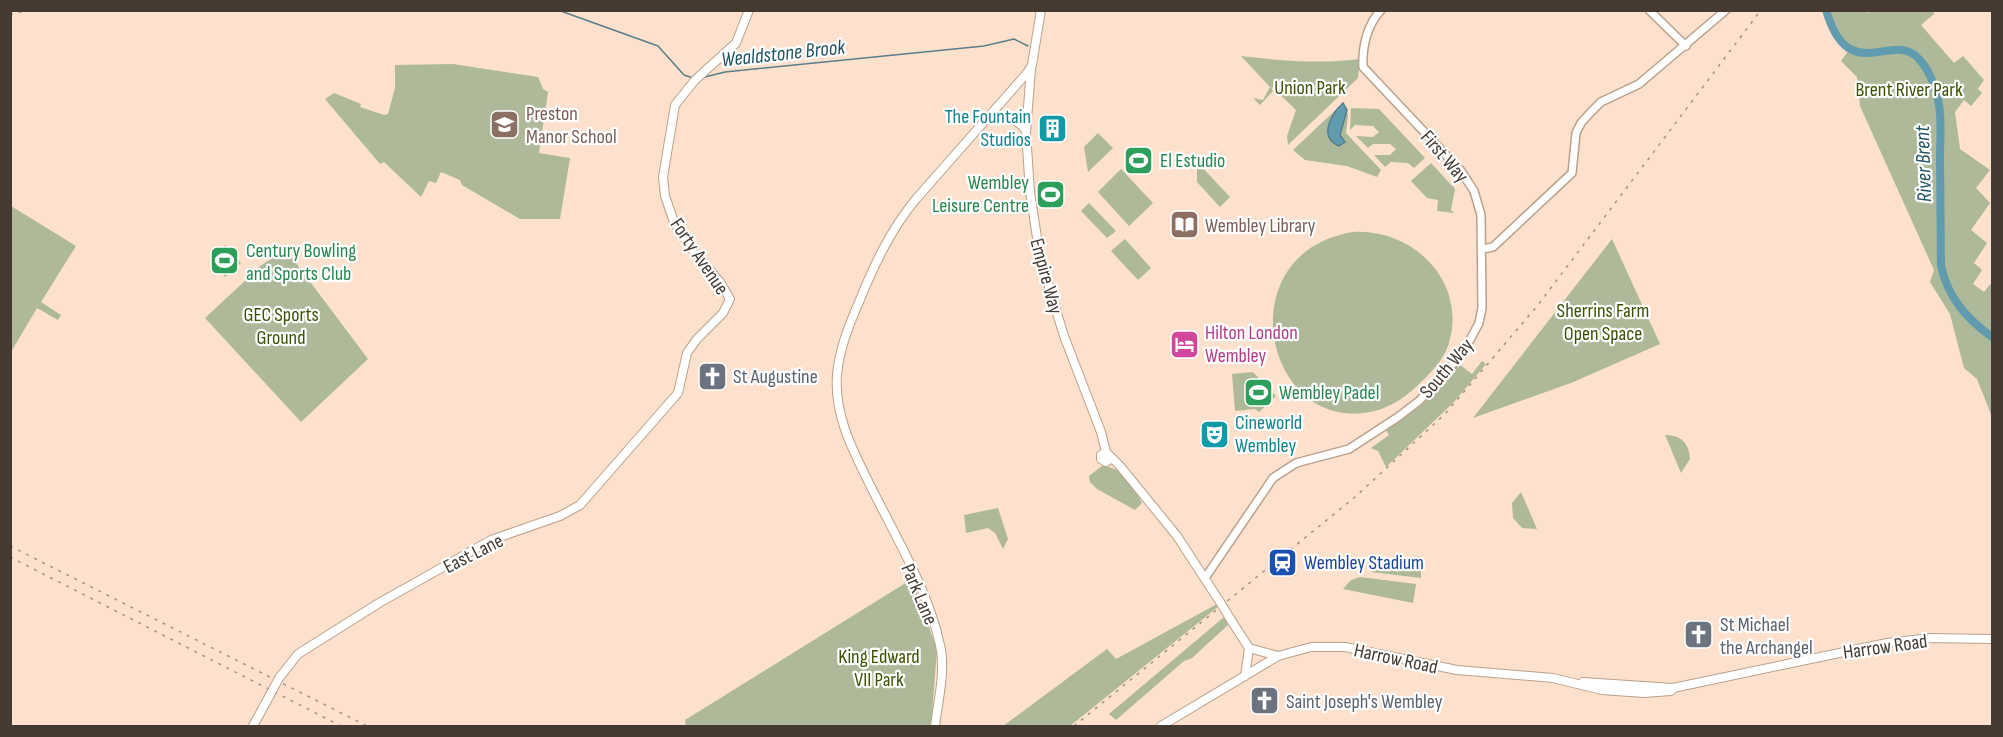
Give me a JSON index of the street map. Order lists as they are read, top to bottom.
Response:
{
  "streets": {
    "main road": [
      "First Way",
      "Forty Avenue",
      "Empire Way",
      "South Way",
      "East Lane",
      "Park Lane",
      "Harrow Road"
    ]
  },
  "crossings": [
    ["First Way", "South Way"],
    ["Forty Avenue", "East Lane"],
    ["Empire Way", "South Way"],
    ["Empire Way", "Park Lane"]
  ],
  "water": ["Wealdstone Brook", "River Brent"],
  "parks": [
    "Union Park",
    "Brent River Park",
    "Sherrins Farm Open Space",
    "GEC Sports Ground",
    "King Edward VII Park"
  ],
  "places": {
    "school or university": ["Preston Manor School"],
    "building": ["The Fountain Studios"],
    "sports": [
      "El Estudio",
      "Wembley Leisure Centre",
      "Century Bowling and Sports Club",
      "Wembley Padel"
    ],
    "library": ["Wembley Library"],
    "hotel": ["Hilton London Wembley"],
    "church": ["St Augustine", "St Michael the Archangel", "Saint Joseph's Wembley"],
    "theatre": ["Cineworld Wembley"],
    "station": ["Wembley Stadium"]
  }
}
